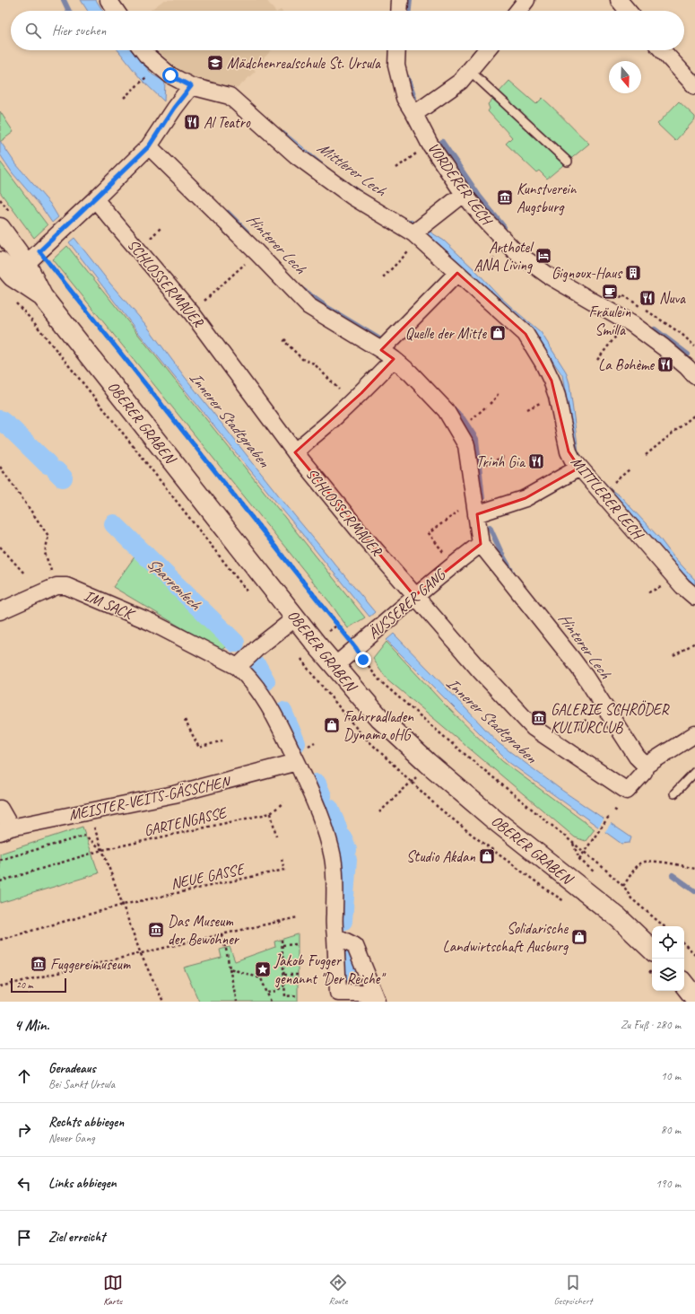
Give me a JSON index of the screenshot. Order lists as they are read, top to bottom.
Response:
{
  "streets": {
    "street": [
      "VORDERER LECH",
      "SCHLOSSERMAUER",
      "OBERER GRABEN",
      "MITTLERER LECH",
      "IM SACK",
      "ÄUSSERER GANG",
      "MEISTER-VEITS-GÄSSCHEN"
    ],
    "path": ["GARTENGASSE", "NEUE GASSE"]
  },
  "crossings": [
    ["SCHLOSSERMAUER", "ÄUSSERER GANG"],
    ["OBERER GRABEN", "ÄUSSERER GANG"]
  ],
  "water": [
    "Mittlerer Lech",
    "Hinterer Lech",
    "Innerer Stadtgraben",
    "Sparrenlech"
  ],
  "places": {
    "school or university": ["Mädchenrealschule St. Ursula"],
    "restaurant": [
      "Al Teatro",
      "Nuva",
      "La Bohème",
      "Trinh Gia"
    ],
    "museum": [
      "Kunstverein Augsburg",
      "GALERIE SCHRÖDER KULTURCLUB",
      "Das Museum der Bewohner",
      "Fuggereimuseum"
    ],
    "hotel": ["Arthotel ANA Living"],
    "building": ["Gignoux-Haus"],
    "cafe": ["Fräulein Smilla"],
    "shop": [
      "Quelle der Mitte",
      "Fahrradladen Dynamo oHG",
      "Studio Akdan",
      "Solidarische Landwirtschaft Ausburg"
    ],
    "place": ["Jakob Fugger genannt \"Der Reiche\""]
  },
  "scale_bar": "20 m",
  "north": "bottom",
  "page": {
    "search": "Hier suchen",
    "scale": "20 m",
    "heading": ["4 Min.", "Zu Fuß · 280 m"],
    "list": [
      ["Geradeaus", "Bei Sankt Ursula", "10 m"],
      ["Rechts abbiegen", "Neuer Gang", "80 m"],
      ["Links abbiegen", "190 m"],
      "Ziel erreicht"
    ],
    "nav": ["Karte", "Route", "Gespeichert"]
  }
}
